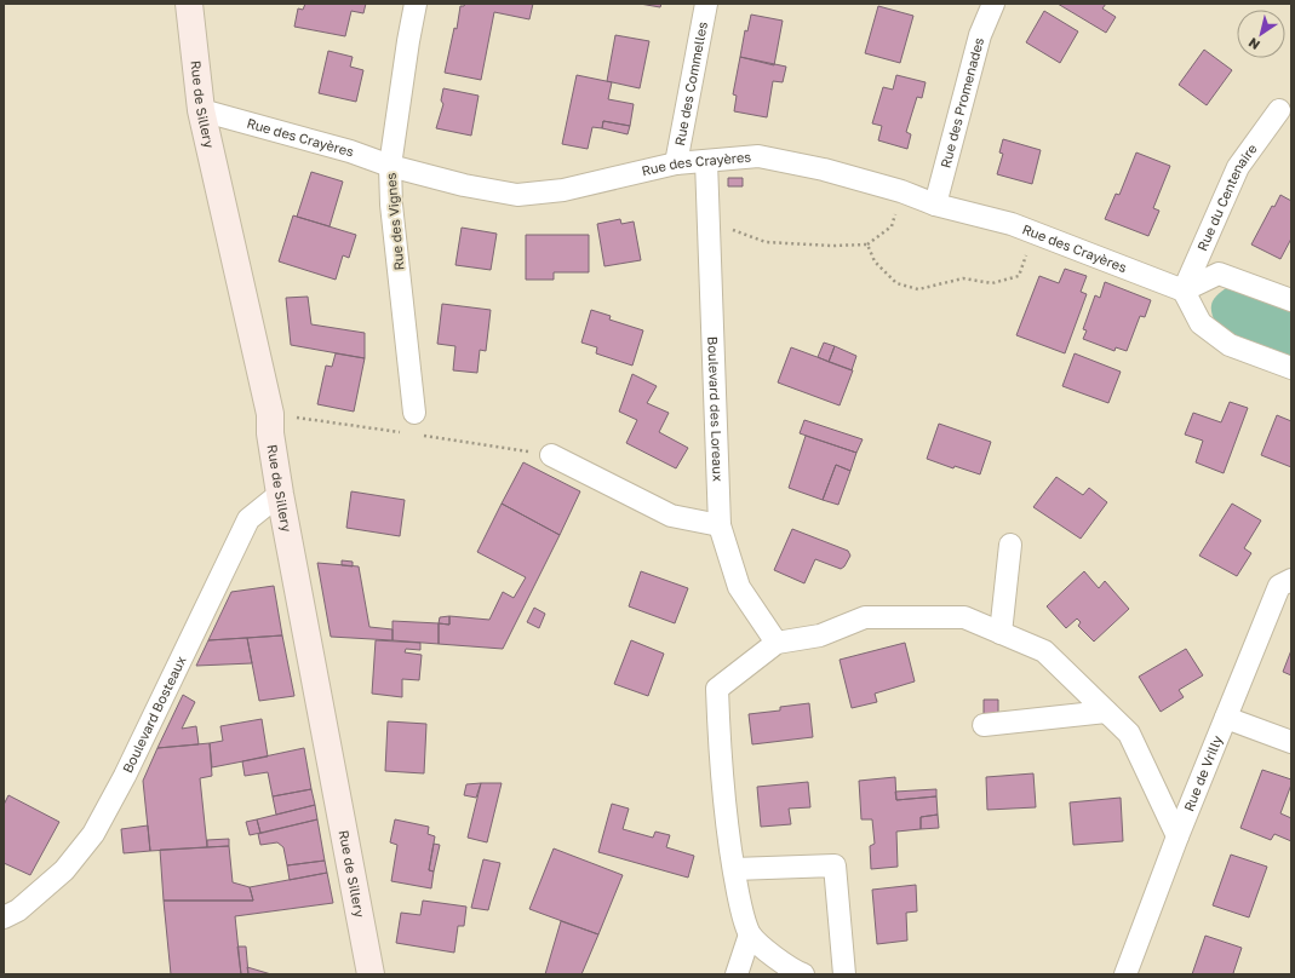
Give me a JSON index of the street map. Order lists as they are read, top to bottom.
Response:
{
  "streets": {
    "street": [
      "Rue des Commelles",
      "Rue des Promenades",
      "Rue de Sillery",
      "Rue des Crayères",
      "Rue du Centenaire",
      "Rue des Vignes",
      "Boulevard des Loreaux",
      "Boulevard Bosteaux",
      "Rue de Vrilly"
    ]
  },
  "crossings": [
    ["Rue des Commelles", "Rue des Crayères"],
    ["Rue des Promenades", "Rue des Crayères"],
    ["Rue de Sillery", "Rue des Crayères"],
    ["Rue de Sillery", "Boulevard Bosteaux"],
    ["Rue des Crayères", "Rue du Centenaire"],
    ["Rue des Crayères", "Rue des Vignes"],
    ["Rue des Crayères", "Boulevard des Loreaux"]
  ],
  "north": "bottom left"
}
